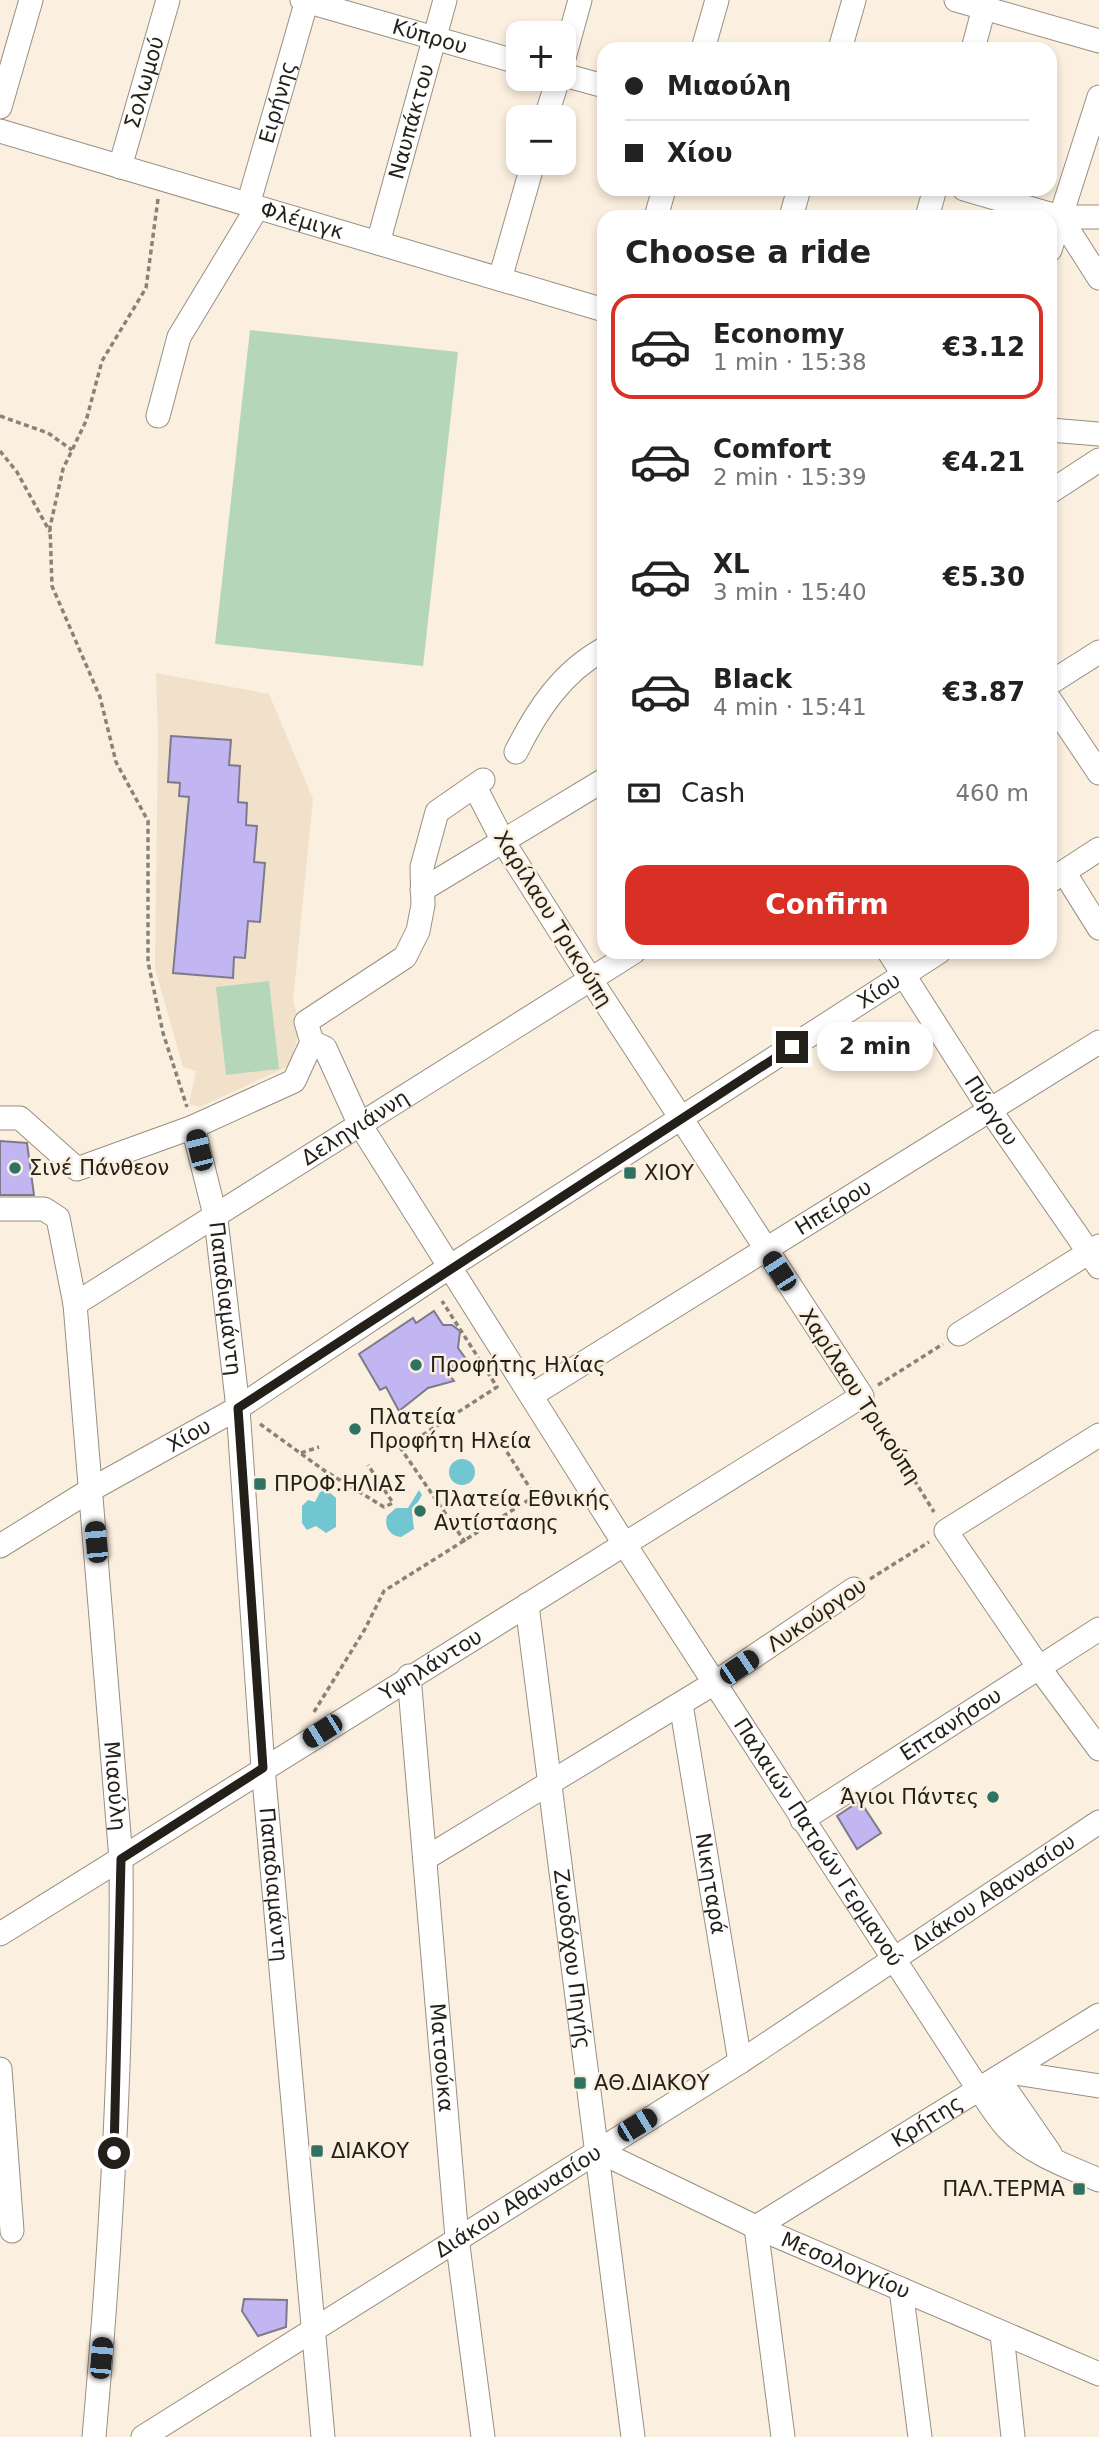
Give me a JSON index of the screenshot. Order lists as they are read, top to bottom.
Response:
{
  "streets": {
    "street": [
      "Κύπρου",
      "Σολωμού",
      "Ειρήνης",
      "Ναυπάκτου",
      "Φλέμιγκ",
      "Χαρίλαου Τρικούπη",
      "Χίου",
      "Πύργου",
      "Δεληγιάννη",
      "Ηπείρου",
      "Παπαδιαμάντη",
      "Λυκούργου",
      "Υψηλάντου",
      "Επτανήσου",
      "Μιαούλη",
      "Παλαιών Πατρών Γερμανού",
      "Νικηταρά",
      "Διάκου Αθανασίου",
      "Ζωοδόχου Πηγής",
      "Ματσούκα",
      "Κρήτης",
      "Μεσολογγίου"
    ]
  },
  "crossings": [
    ["Κύπρου", "Ειρήνης"],
    ["Κύπρου", "Ναυπάκτου"],
    ["Σολωμού", "Φλέμιγκ"],
    ["Ειρήνης", "Φλέμιγκ"],
    ["Ναυπάκτου", "Φλέμιγκ"],
    ["Χαρίλαου Τρικούπη", "Χίου"],
    ["Χαρίλαου Τρικούπη", "Δεληγιάννη"],
    ["Χαρίλαου Τρικούπη", "Ηπείρου"],
    ["Χαρίλαου Τρικούπη", "Λυκούργου"],
    ["Χαρίλαου Τρικούπη", "Υψηλάντου"],
    ["Χίου", "Πύργου"],
    ["Χίου", "Παπαδιαμάντη"],
    ["Χίου", "Μιαούλη"],
    ["Χίου", "Παλαιών Πατρών Γερμανού"],
    ["Πύργου", "Ηπείρου"],
    ["Δεληγιάννη", "Παπαδιαμάντη"],
    ["Δεληγιάννη", "Μιαούλη"],
    ["Δεληγιάννη", "Παλαιών Πατρών Γερμανού"],
    ["Ηπείρου", "Παλαιών Πατρών Γερμανού"],
    ["Παπαδιαμάντη", "Υψηλάντου"],
    ["Παπαδιαμάντη", "Διάκου Αθανασίου"],
    ["Λυκούργου", "Παλαιών Πατρών Γερμανού"],
    ["Λυκούργου", "Νικηταρά"],
    ["Λυκούργου", "Ζωοδόχου Πηγής"],
    ["Λυκούργου", "Ματσούκα"],
    ["Υψηλάντου", "Μιαούλη"],
    ["Υψηλάντου", "Παλαιών Πατρών Γερμανού"],
    ["Υψηλάντου", "Ζωοδόχου Πηγής"],
    ["Υψηλάντου", "Ματσούκα"],
    ["Επτανήσου", "Παλαιών Πατρών Γερμανού"],
    ["Παλαιών Πατρών Γερμανού", "Διάκου Αθανασίου"],
    ["Παλαιών Πατρών Γερμανού", "Κρήτης"],
    ["Νικηταρά", "Διάκου Αθανασίου"],
    ["Διάκου Αθανασίου", "Ζωοδόχου Πηγής"],
    ["Διάκου Αθανασίου", "Ματσούκα"],
    ["Διάκου Αθανασίου", "Μεσολογγίου"],
    ["Ζωοδόχου Πηγής", "Μεσολογγίου"],
    ["Κρήτης", "Μεσολογγίου"]
  ],
  "places": {
    "other": [
      "Σινέ Πάνθεον",
      "Προφήτης Ηλίας",
      "Πλατεία Προφήτη Ηλεία",
      "Πλατεία Εθνικής Αντίστασης",
      "Άγιοι Πάντες"
    ],
    "transit": [
      "ΧΙΟΥ",
      "ΠΡΟΦ.ΗΛΙΑΣ",
      "ΑΘ.ΔΙΑΚΟΥ",
      "ΔΙΑΚΟΥ",
      "ΠΑΛ.ΤΕΡΜΑ"
    ]
  },
  "page": {
    "map_buttons": ["+", "−"],
    "banner": ["Μιαούλη", "Χίου"],
    "heading": "Choose a ride",
    "list": [
      {
        "name": "Economy",
        "note": "1 min · 15:38",
        "value": "€3.12"
      },
      {
        "name": "Comfort",
        "note": "2 min · 15:39",
        "value": "€4.21"
      },
      {
        "name": "XL",
        "note": "3 min · 15:40",
        "value": "€5.30"
      },
      {
        "name": "Black",
        "note": "4 min · 15:41",
        "value": "€3.87"
      }
    ],
    "pay": ["Cash", "460 m"],
    "buttons": "Confirm",
    "bubble": "2 min"
  }
}
